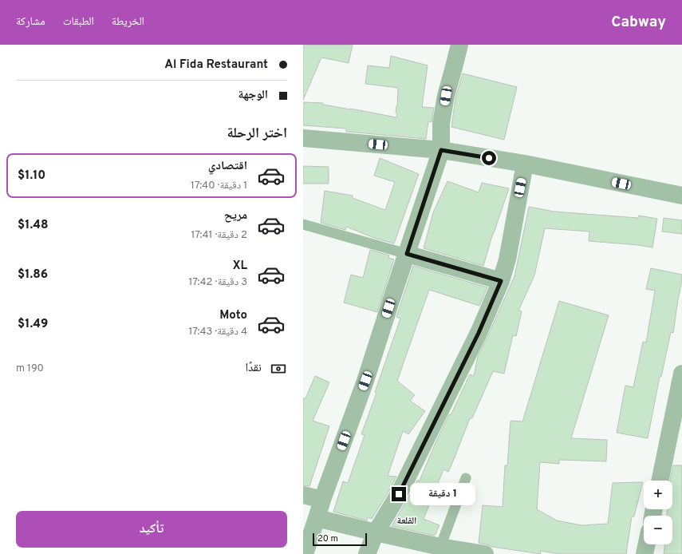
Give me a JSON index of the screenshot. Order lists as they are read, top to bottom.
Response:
{
  "districts": ["القلعة"],
  "scale_bar": "20 m",
  "page": {
    "header": "Cabway",
    "nav": ["الخريطة", "الطبقات", "مشاركة"],
    "banner": ["Al Fida Restaurant", "الوجهة"],
    "heading": "اختر الرحلة",
    "list": [
      {
        "name": "اقتصادي",
        "note": "1 دقيقة · 17:40",
        "value": "$1.10"
      },
      {
        "name": "مريح",
        "note": "2 دقيقة · 17:41",
        "value": "$1.48"
      },
      {
        "name": "XL",
        "note": "3 دقيقة · 17:42",
        "value": "$1.86"
      },
      {
        "name": "Moto",
        "note": "4 دقيقة · 17:43",
        "value": "$1.49"
      }
    ],
    "pay": ["نقدًا", "190 m"],
    "map_buttons": ["+", "−"],
    "bubble": "1 دقيقة",
    "buttons": "تأكيد",
    "scale": "20 m"
  }
}
